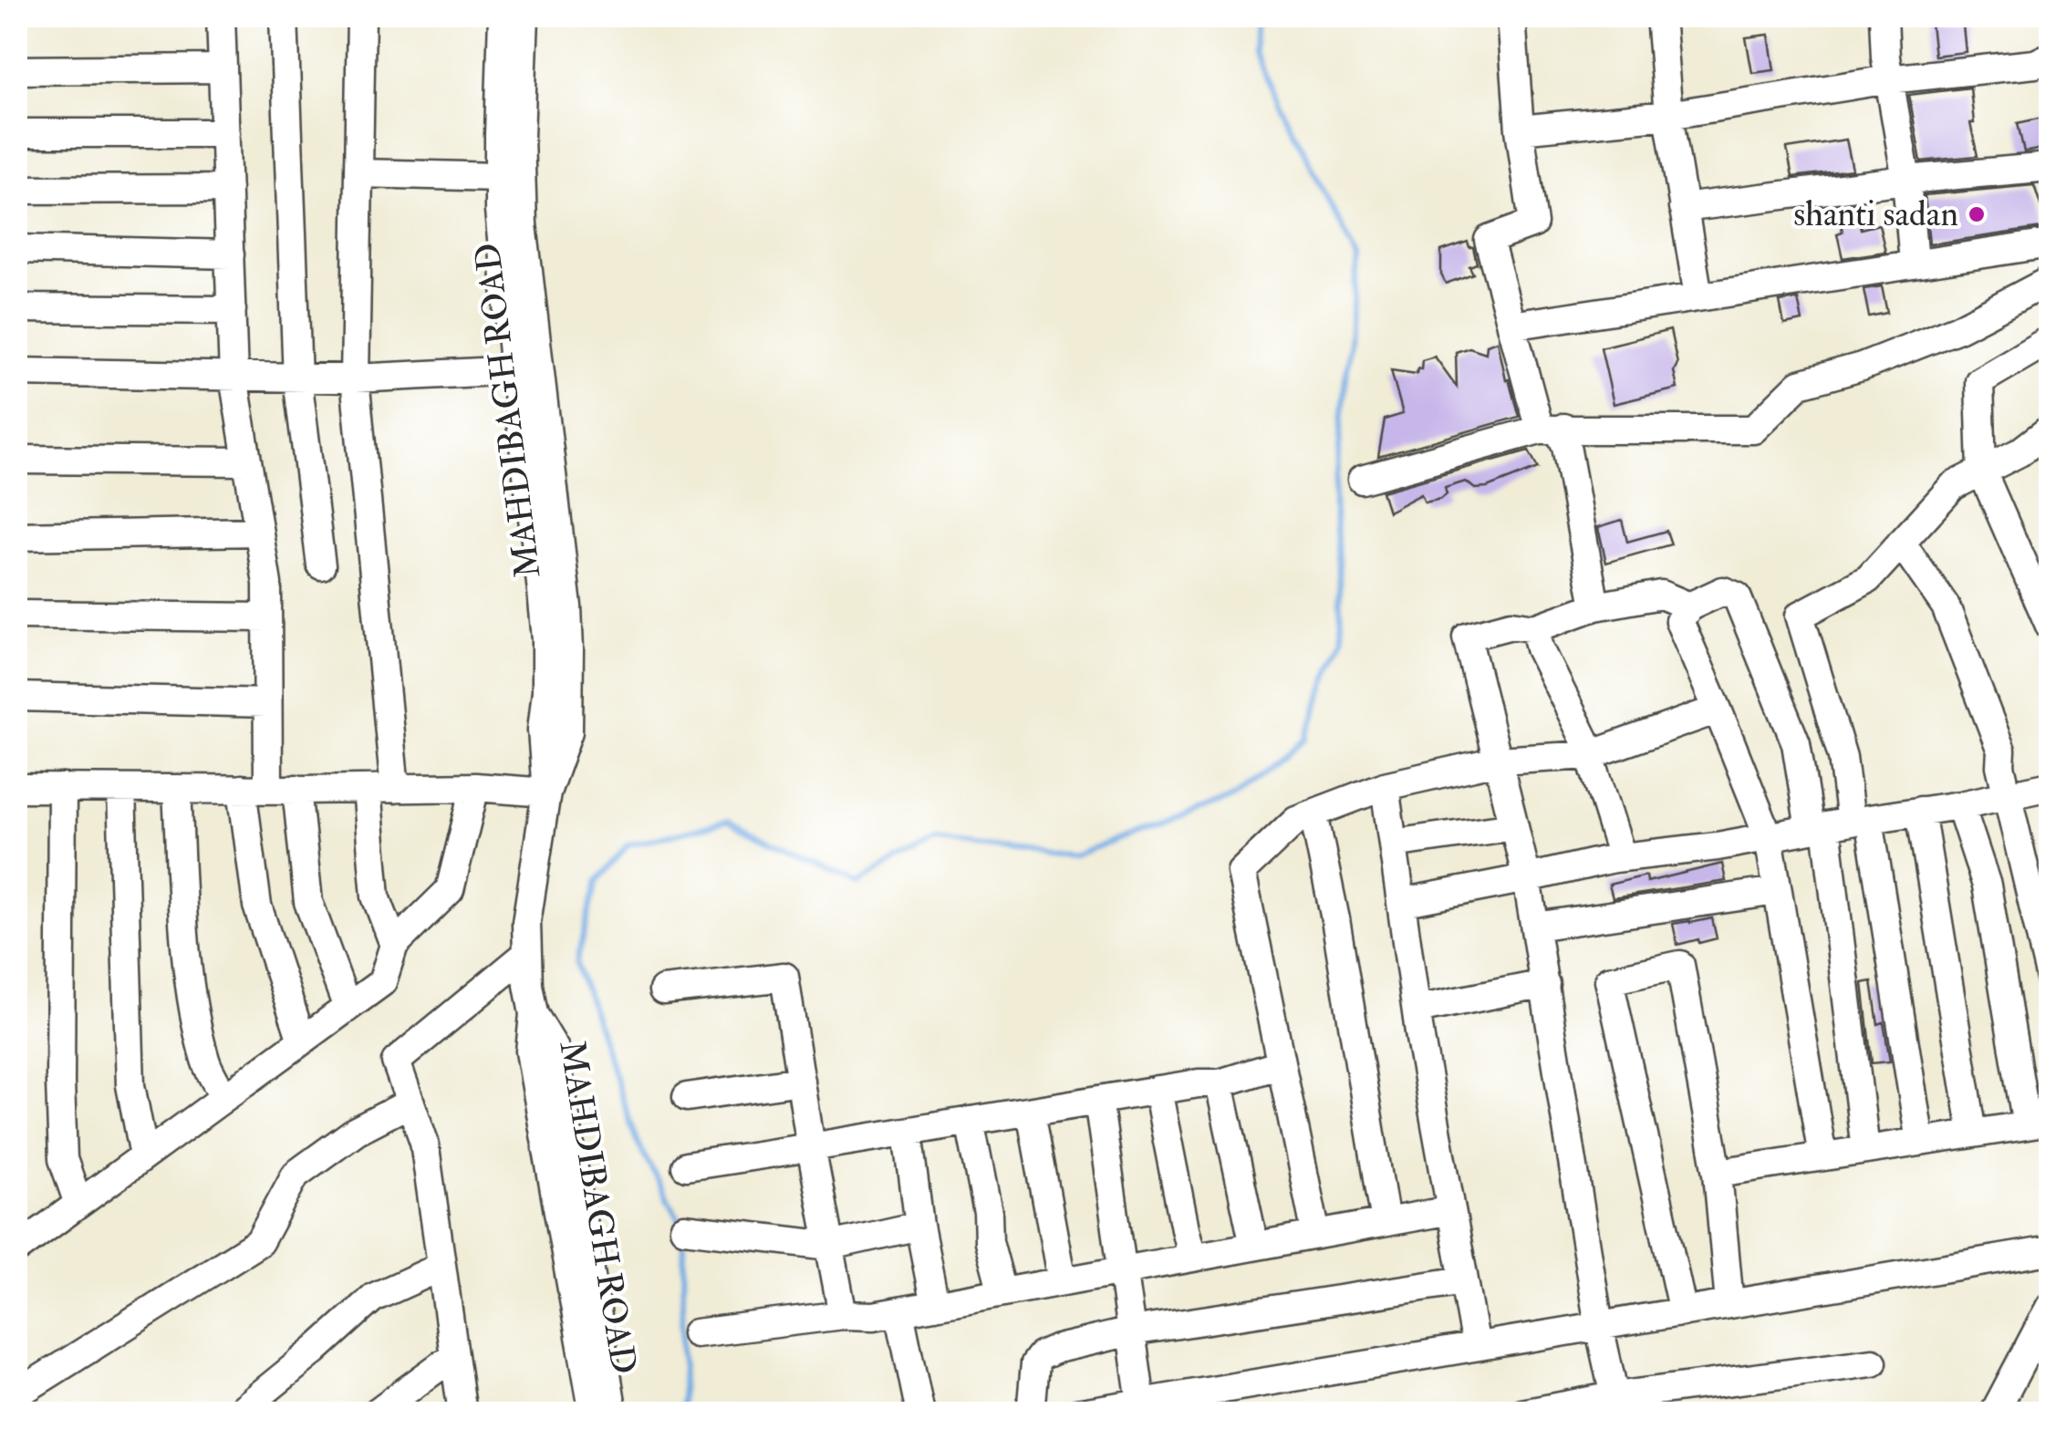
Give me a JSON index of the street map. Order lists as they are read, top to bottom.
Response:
{
  "streets": {
    "street": ["MAHDIBAGH ROAD"]
  },
  "places": ["shanti sadan"]
}
